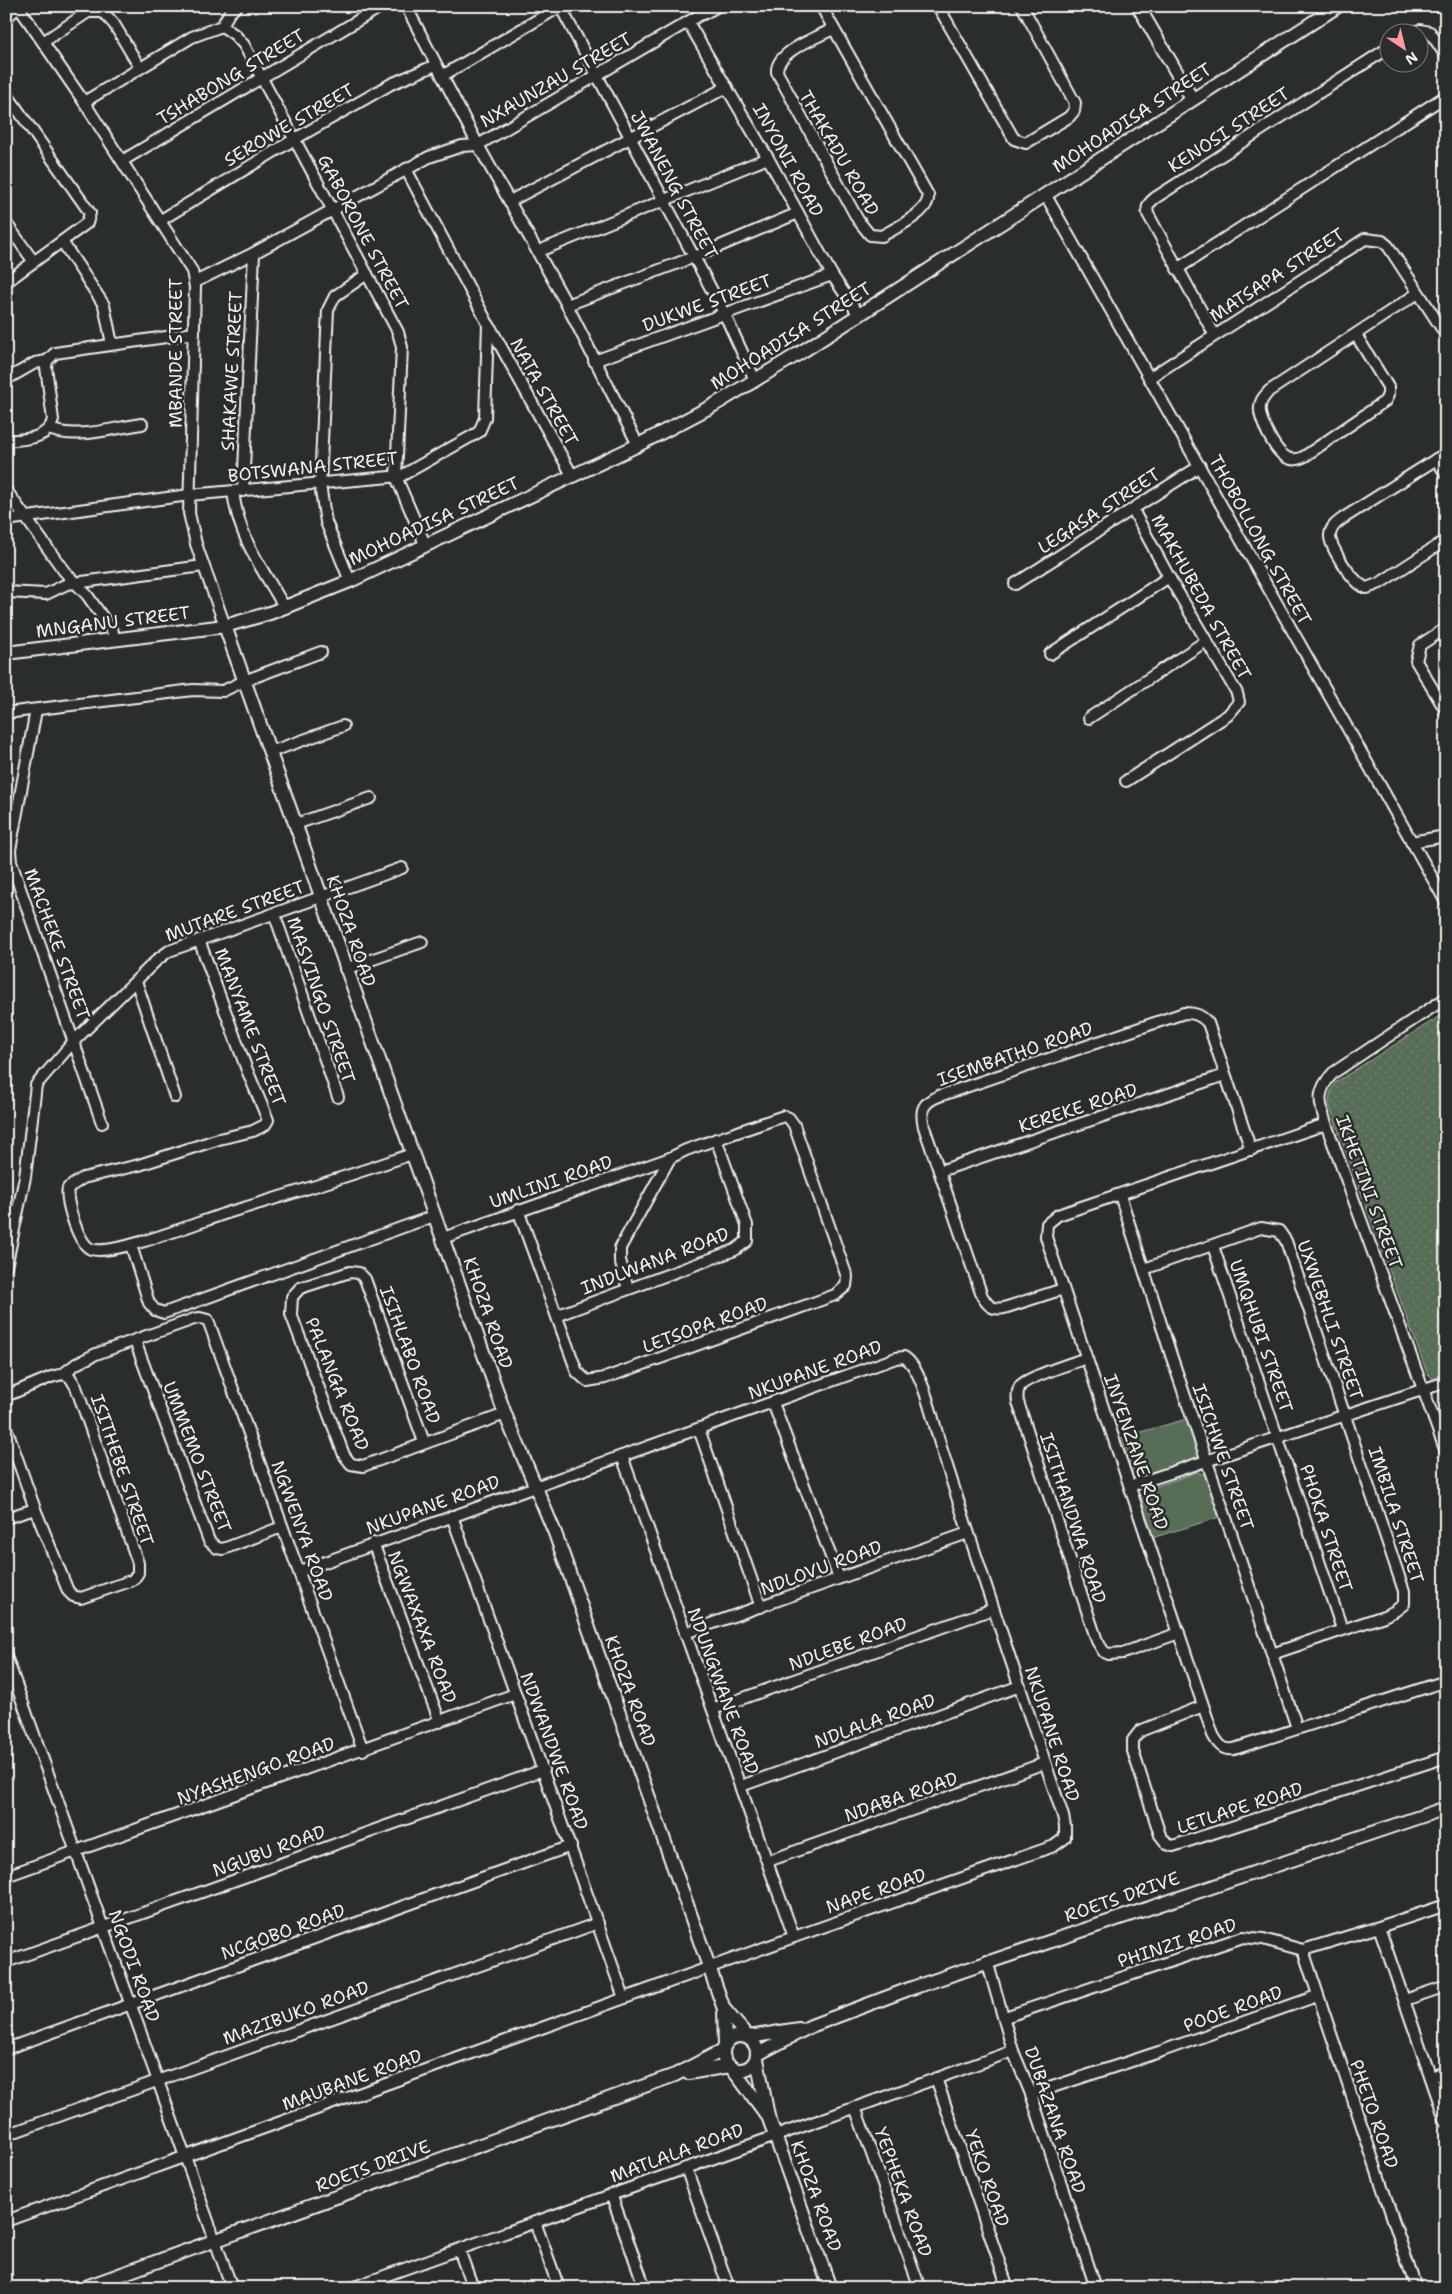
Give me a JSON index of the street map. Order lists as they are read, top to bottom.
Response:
{
  "streets": {
    "street": [
      "TSHABONG STREET",
      "NXAUNZAU STREET",
      "MOHOADISA STREET",
      "SEROWE STREET",
      "KENOSI STREET",
      "THAKADU ROAD",
      "INYONI ROAD",
      "JWANENG STREET",
      "GABORONE STREET",
      "MATSAPA STREET",
      "DUKWE STREET",
      "MBANDE STREET",
      "SHAKAWE STREET",
      "NATA STREET",
      "BOTSWANA STREET",
      "LEGASA STREET",
      "THOBOLLONG STREET",
      "MAKHUBEDA STREET",
      "MNGANU STREET",
      "MUTARE STREET",
      "KHOZA ROAD",
      "MACHEKE STREET",
      "MASVINGO STREET",
      "MANYAME STREET",
      "ISEMBATHO ROAD",
      "KEREKE ROAD",
      "UMLINI ROAD",
      "IKHETINI STREET",
      "INDLWANA ROAD",
      "UXWEBHLI STREET",
      "LETSOPA ROAD",
      "UMQHUBI STREET",
      "ISIHLABO ROAD",
      "NKUPANE ROAD",
      "PALANGA ROAD",
      "INYENZANE ROAD",
      "UMMEMO STREET",
      "ISICHWE STREET",
      "ISITHEBE STREET",
      "IMBILA STREET",
      "ISITHANDWA ROAD",
      "PHOKA STREET",
      "NGWENYA ROAD",
      "NDLOVU ROAD",
      "NGWAXAXA ROAD",
      "NDLEBE ROAD",
      "NDUNGWANE ROAD",
      "NDLALA ROAD",
      "NDWANDWE ROAD",
      "NYASHENGO ROAD",
      "NDABA ROAD",
      "LETLAPE ROAD",
      "NGUBU ROAD",
      "NAPE ROAD",
      "ROETS DRIVE",
      "NCGOBO ROAD",
      "PHINZI ROAD",
      "NGODI ROAD",
      "POOE ROAD",
      "MAZIBUKO ROAD",
      "MAUBANE ROAD",
      "PHETO ROAD",
      "DUBAZANA ROAD",
      "MATLALA ROAD",
      "YEKO ROAD",
      "YEPHEKA ROAD"
    ]
  },
  "crossings": [
    ["TSHABONG STREET", "GABORONE STREET"],
    ["TSHABONG STREET", "MBANDE STREET"],
    ["NXAUNZAU STREET", "INYONI ROAD"],
    ["NXAUNZAU STREET", "JWANENG STREET"],
    ["MOHOADISA STREET", "INYONI ROAD"],
    ["MOHOADISA STREET", "JWANENG STREET"],
    ["MOHOADISA STREET", "MBANDE STREET"],
    ["MOHOADISA STREET", "SHAKAWE STREET"],
    ["MOHOADISA STREET", "NATA STREET"],
    ["MOHOADISA STREET", "THOBOLLONG STREET"],
    ["MOHOADISA STREET", "MNGANU STREET"],
    ["MOHOADISA STREET", "KHOZA ROAD"],
    ["SEROWE STREET", "GABORONE STREET"],
    ["SEROWE STREET", "MBANDE STREET"],
    ["KENOSI STREET", "MATSAPA STREET"],
    ["INYONI ROAD", "DUKWE STREET"],
    ["JWANENG STREET", "DUKWE STREET"],
    ["GABORONE STREET", "BOTSWANA STREET"],
    ["MATSAPA STREET", "THOBOLLONG STREET"],
    ["MBANDE STREET", "BOTSWANA STREET"],
    ["MBANDE STREET", "MNGANU STREET"],
    ["MBANDE STREET", "KHOZA ROAD"],
    ["SHAKAWE STREET", "BOTSWANA STREET"],
    ["NATA STREET", "BOTSWANA STREET"],
    ["LEGASA STREET", "THOBOLLONG STREET"],
    ["LEGASA STREET", "MAKHUBEDA STREET"],
    ["MNGANU STREET", "KHOZA ROAD"],
    ["MUTARE STREET", "KHOZA ROAD"],
    ["MUTARE STREET", "MACHEKE STREET"],
    ["MUTARE STREET", "MASVINGO STREET"],
    ["MUTARE STREET", "MANYAME STREET"],
    ["KHOZA ROAD", "UMLINI ROAD"],
    ["KHOZA ROAD", "NKUPANE ROAD"],
    ["KHOZA ROAD", "PALANGA ROAD"],
    ["KHOZA ROAD", "NAPE ROAD"],
    ["KHOZA ROAD", "ROETS DRIVE"],
    ["KHOZA ROAD", "MAUBANE ROAD"],
    ["KHOZA ROAD", "MATLALA ROAD"],
    ["ISEMBATHO ROAD", "KEREKE ROAD"],
    ["ISEMBATHO ROAD", "INYENZANE ROAD"],
    ["UMLINI ROAD", "INDLWANA ROAD"],
    ["UMLINI ROAD", "LETSOPA ROAD"],
    ["IKHETINI STREET", "INYENZANE ROAD"],
    ["INDLWANA ROAD", "LETSOPA ROAD"],
    ["UXWEBHLI STREET", "UMQHUBI STREET"],
    ["UXWEBHLI STREET", "ISICHWE STREET"],
    ["UXWEBHLI STREET", "IMBILA STREET"],
    ["UMQHUBI STREET", "PHOKA STREET"],
    ["ISIHLABO ROAD", "PALANGA ROAD"],
    ["NKUPANE ROAD", "NGWENYA ROAD"],
    ["NKUPANE ROAD", "NDLOVU ROAD"],
    ["NKUPANE ROAD", "NGWAXAXA ROAD"],
    ["NKUPANE ROAD", "NDLEBE ROAD"],
    ["NKUPANE ROAD", "NDUNGWANE ROAD"],
    ["NKUPANE ROAD", "NDLALA ROAD"],
    ["NKUPANE ROAD", "NDWANDWE ROAD"],
    ["NKUPANE ROAD", "NDABA ROAD"],
    ["NKUPANE ROAD", "NAPE ROAD"],
    ["INYENZANE ROAD", "ISICHWE STREET"],
    ["INYENZANE ROAD", "ISITHANDWA ROAD"],
    ["INYENZANE ROAD", "LETLAPE ROAD"],
    ["UMMEMO STREET", "NGWENYA ROAD"],
    ["ISICHWE STREET", "IMBILA STREET"],
    ["IMBILA STREET", "PHOKA STREET"],
    ["NGWENYA ROAD", "NYASHENGO ROAD"],
    ["NDLOVU ROAD", "NDUNGWANE ROAD"],
    ["NGWAXAXA ROAD", "NYASHENGO ROAD"],
    ["NDLEBE ROAD", "NDUNGWANE ROAD"],
    ["NDUNGWANE ROAD", "NDLALA ROAD"],
    ["NDUNGWANE ROAD", "NDABA ROAD"],
    ["NDUNGWANE ROAD", "NAPE ROAD"],
    ["NDWANDWE ROAD", "NYASHENGO ROAD"],
    ["NDWANDWE ROAD", "NGUBU ROAD"],
    ["NDWANDWE ROAD", "NCGOBO ROAD"],
    ["NDWANDWE ROAD", "MAZIBUKO ROAD"],
    ["NDWANDWE ROAD", "MAUBANE ROAD"],
    ["NYASHENGO ROAD", "NGODI ROAD"],
    ["NGUBU ROAD", "NGODI ROAD"],
    ["NAPE ROAD", "MAUBANE ROAD"],
    ["ROETS DRIVE", "NGODI ROAD"],
    ["ROETS DRIVE", "DUBAZANA ROAD"],
    ["NCGOBO ROAD", "NGODI ROAD"],
    ["PHINZI ROAD", "PHETO ROAD"],
    ["PHINZI ROAD", "DUBAZANA ROAD"],
    ["NGODI ROAD", "MAZIBUKO ROAD"],
    ["NGODI ROAD", "MAUBANE ROAD"],
    ["POOE ROAD", "PHETO ROAD"],
    ["POOE ROAD", "DUBAZANA ROAD"],
    ["DUBAZANA ROAD", "MATLALA ROAD"],
    ["MATLALA ROAD", "YEKO ROAD"],
    ["MATLALA ROAD", "YEPHEKA ROAD"]
  ],
  "north": "bottom right"
}
